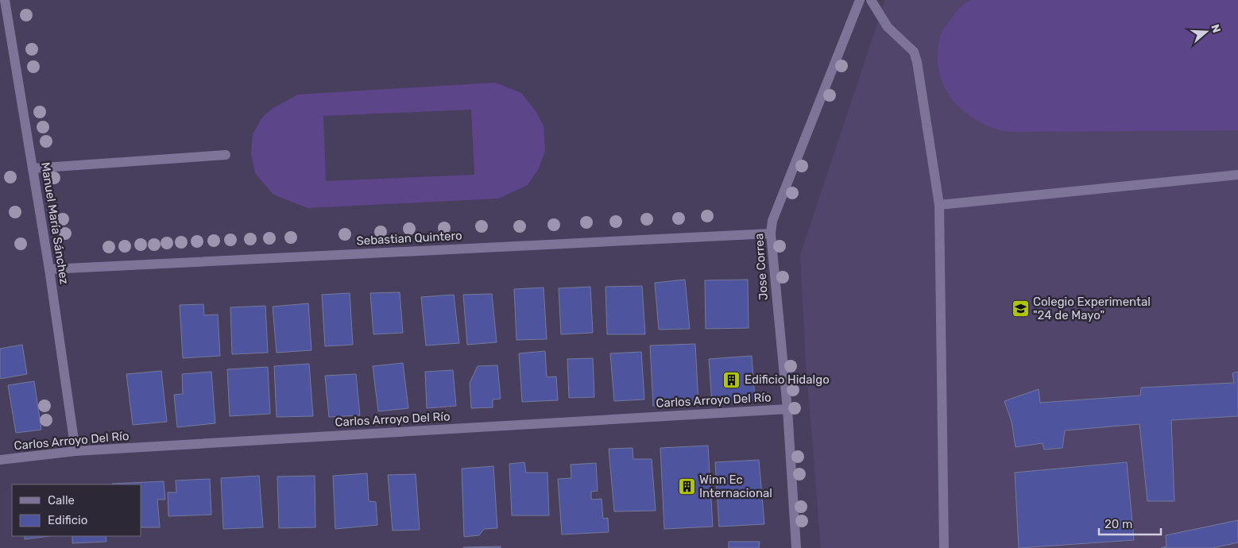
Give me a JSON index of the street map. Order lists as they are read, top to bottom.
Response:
{
  "streets": {
    "street": [
      "Manuel María Sánchez",
      "Sebastian Quintero",
      "Jose Correa",
      "Carlos Arroyo Del Río"
    ]
  },
  "crossings": [
    ["Manuel María Sánchez", "Sebastian Quintero"],
    ["Manuel María Sánchez", "Carlos Arroyo Del Río"],
    ["Sebastian Quintero", "Jose Correa"],
    ["Jose Correa", "Carlos Arroyo Del Río"]
  ],
  "places": {
    "school or university": ["Colegio Experimental \"24 de Mayo\""],
    "building": ["Edificio Hidalgo", "Winn Ec Internacional"]
  },
  "legend": ["Calle", "Edificio"],
  "scale_bar": "20 m",
  "north": "right"
}
